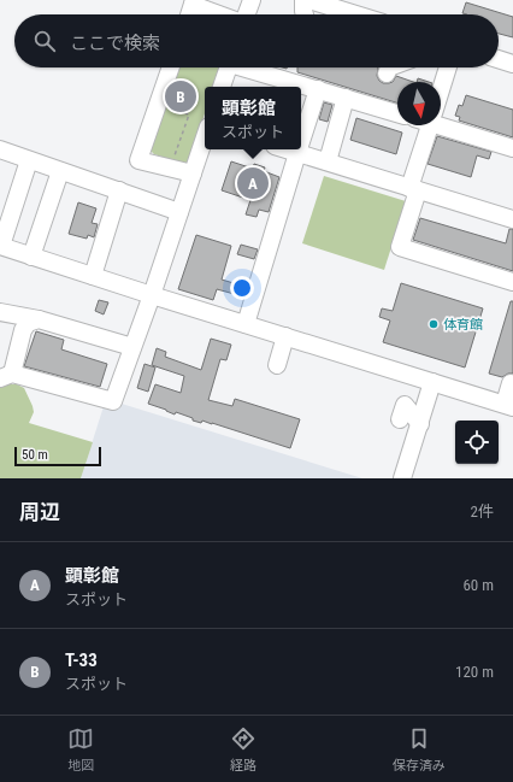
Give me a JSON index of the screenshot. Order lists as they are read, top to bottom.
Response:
{
  "places": ["体育館"],
  "scale_bar": "50 m",
  "north": "bottom",
  "page": {
    "search": "ここで検索",
    "pins": ["B", "A"],
    "popup": ["顕彰館", "スポット"],
    "scale": "50 m",
    "heading": ["周辺", "2件"],
    "list": [
      {
        "mark": "A",
        "name": "顕彰館",
        "note": "スポット",
        "value": "60 m"
      },
      {
        "mark": "B",
        "name": "T-33",
        "note": "スポット",
        "value": "120 m"
      }
    ],
    "nav": ["地図", "経路", "保存済み"]
  }
}
